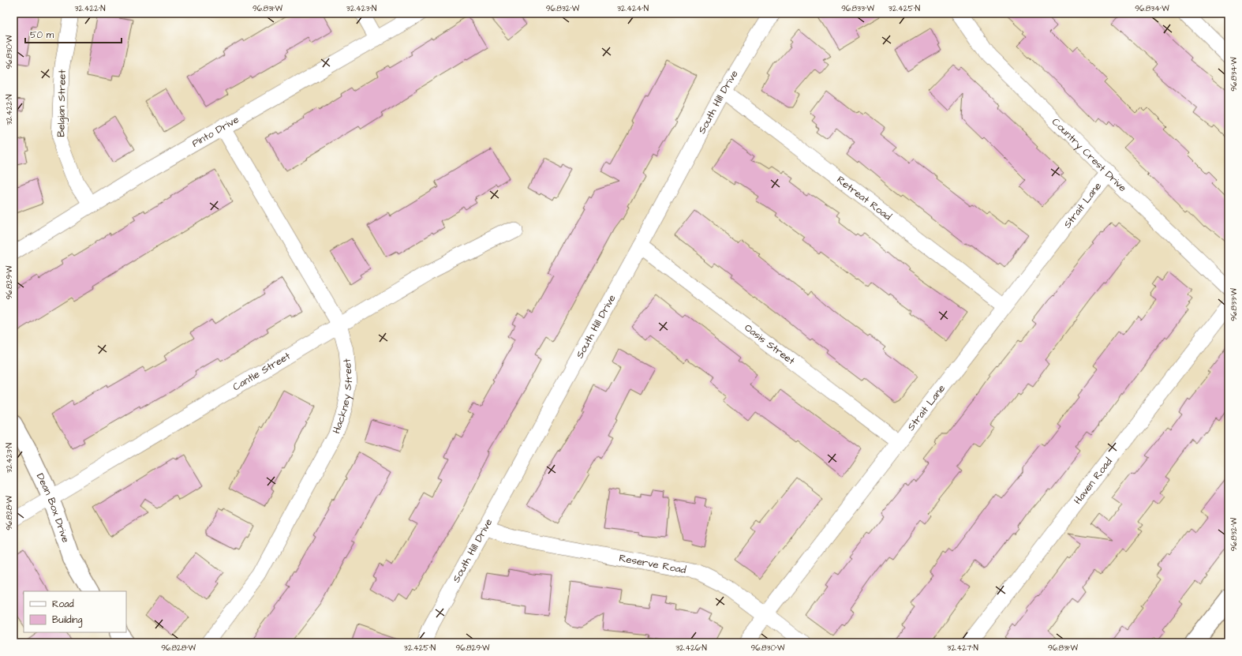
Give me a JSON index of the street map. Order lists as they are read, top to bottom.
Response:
{
  "streets": {
    "street": [
      "South Hill Drive",
      "Belgian Street",
      "Pinto Drive",
      "Country Crest Drive",
      "Retreat Road",
      "Strait Lane",
      "Oasis Street",
      "Cantle Street",
      "Hackney Street",
      "Haven Road",
      "Dean Box Drive",
      "Reserve Road"
    ]
  },
  "crossings": [
    ["South Hill Drive", "Retreat Road"],
    ["South Hill Drive", "Oasis Street"],
    ["South Hill Drive", "Reserve Road"],
    ["Belgian Street", "Pinto Drive"],
    ["Pinto Drive", "Hackney Street"],
    ["Country Crest Drive", "Strait Lane"],
    ["Retreat Road", "Strait Lane"],
    ["Strait Lane", "Oasis Street"],
    ["Strait Lane", "Reserve Road"],
    ["Cantle Street", "Hackney Street"],
    ["Cantle Street", "Dean Box Drive"]
  ],
  "legend": ["Road", "Building"],
  "scale_bar": "50 m",
  "coordinates": [
    "32.422°N",
    "96.831°W",
    "32.423°N",
    "96.832°W",
    "32.424°N",
    "96.833°W",
    "32.425°N",
    "96.834°W",
    "96.830°W",
    "96.829°W",
    "96.828°W",
    "32.426°N",
    "32.427°N"
  ]
}
